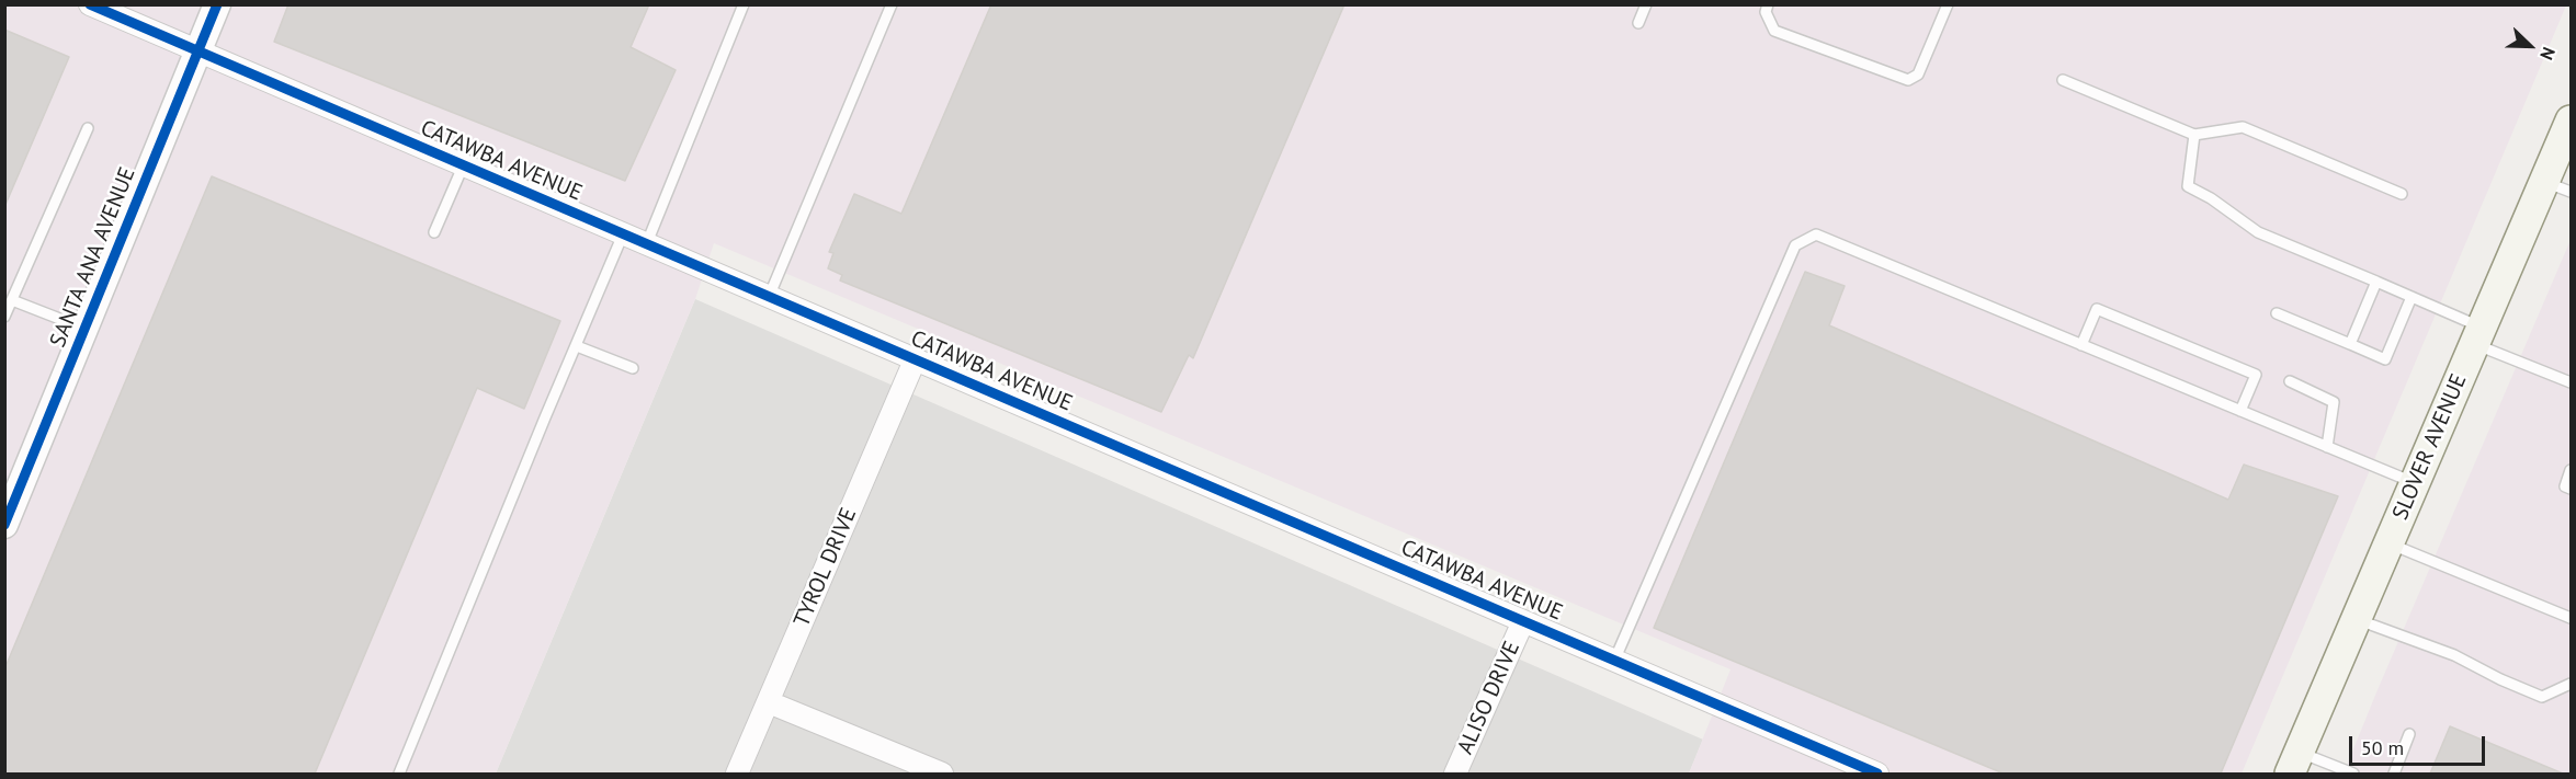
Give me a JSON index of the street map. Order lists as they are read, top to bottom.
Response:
{
  "streets": {
    "main road": ["SLOVER AVENUE"],
    "street": [
      "CATAWBA AVENUE",
      "SANTA ANA AVENUE",
      "TYROL DRIVE",
      "ALISO DRIVE"
    ]
  },
  "crossings": [
    ["CATAWBA AVENUE", "SANTA ANA AVENUE"],
    ["CATAWBA AVENUE", "TYROL DRIVE"],
    ["CATAWBA AVENUE", "ALISO DRIVE"]
  ],
  "scale_bar": "50 m",
  "north": "bottom right"
}
